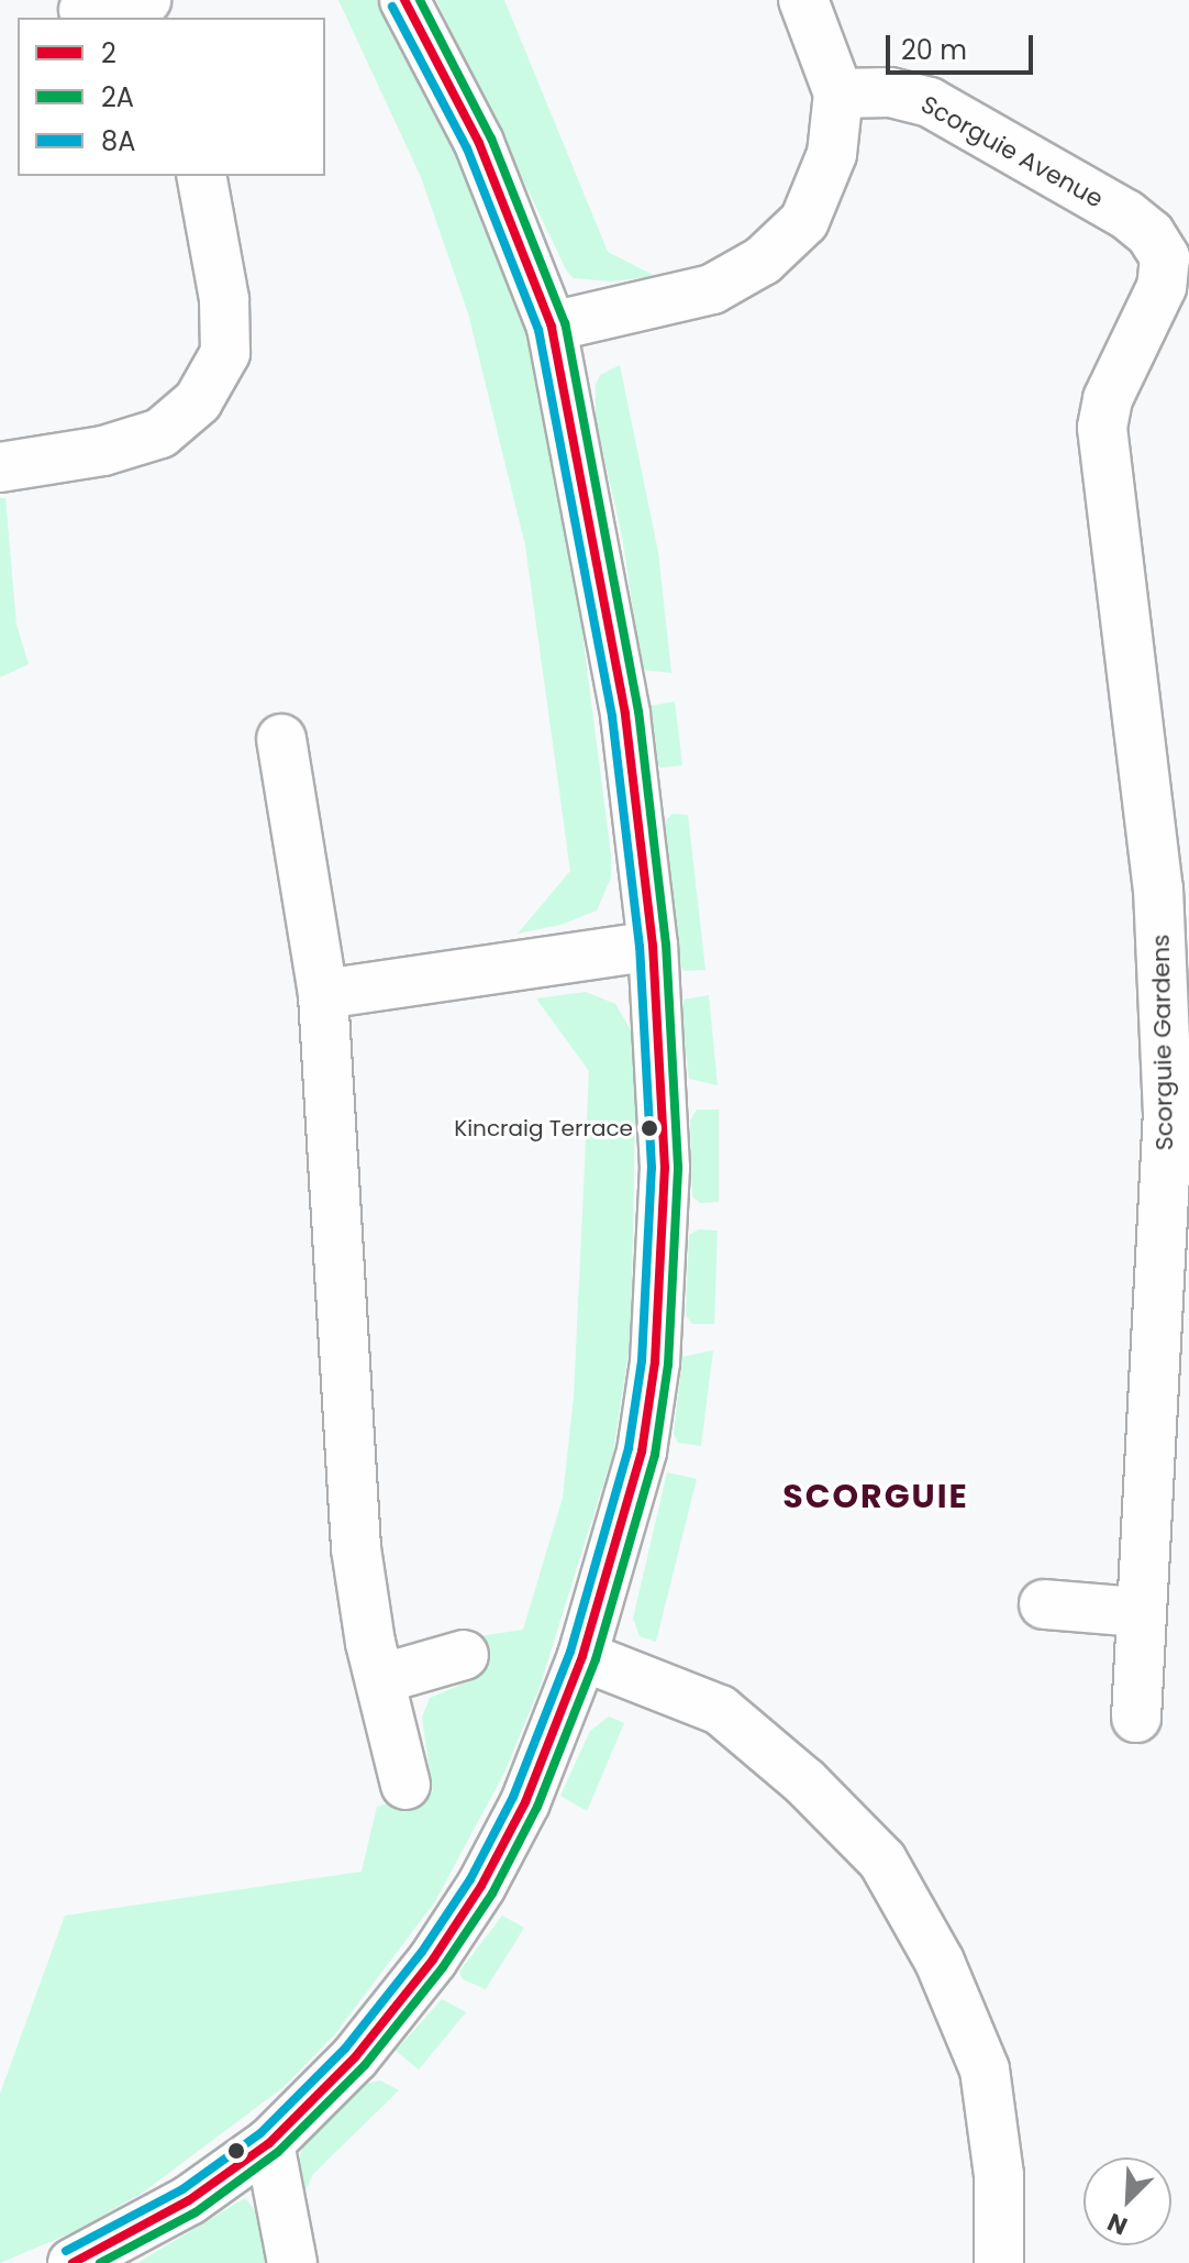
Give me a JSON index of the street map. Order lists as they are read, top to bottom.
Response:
{
  "streets": {
    "street": ["Scorguie Avenue", "Scorguie Gardens"]
  },
  "crossings": [
    ["Scorguie Avenue", "Scorguie Gardens"]
  ],
  "districts": ["SCORGUIE"],
  "places": ["Kincraig Terrace"],
  "lines": ["transit line 2", "transit line 2A", "transit line 8A"],
  "legend": ["2", "2A", "8A"],
  "scale_bar": "20 m",
  "north": "bottom left"
}
